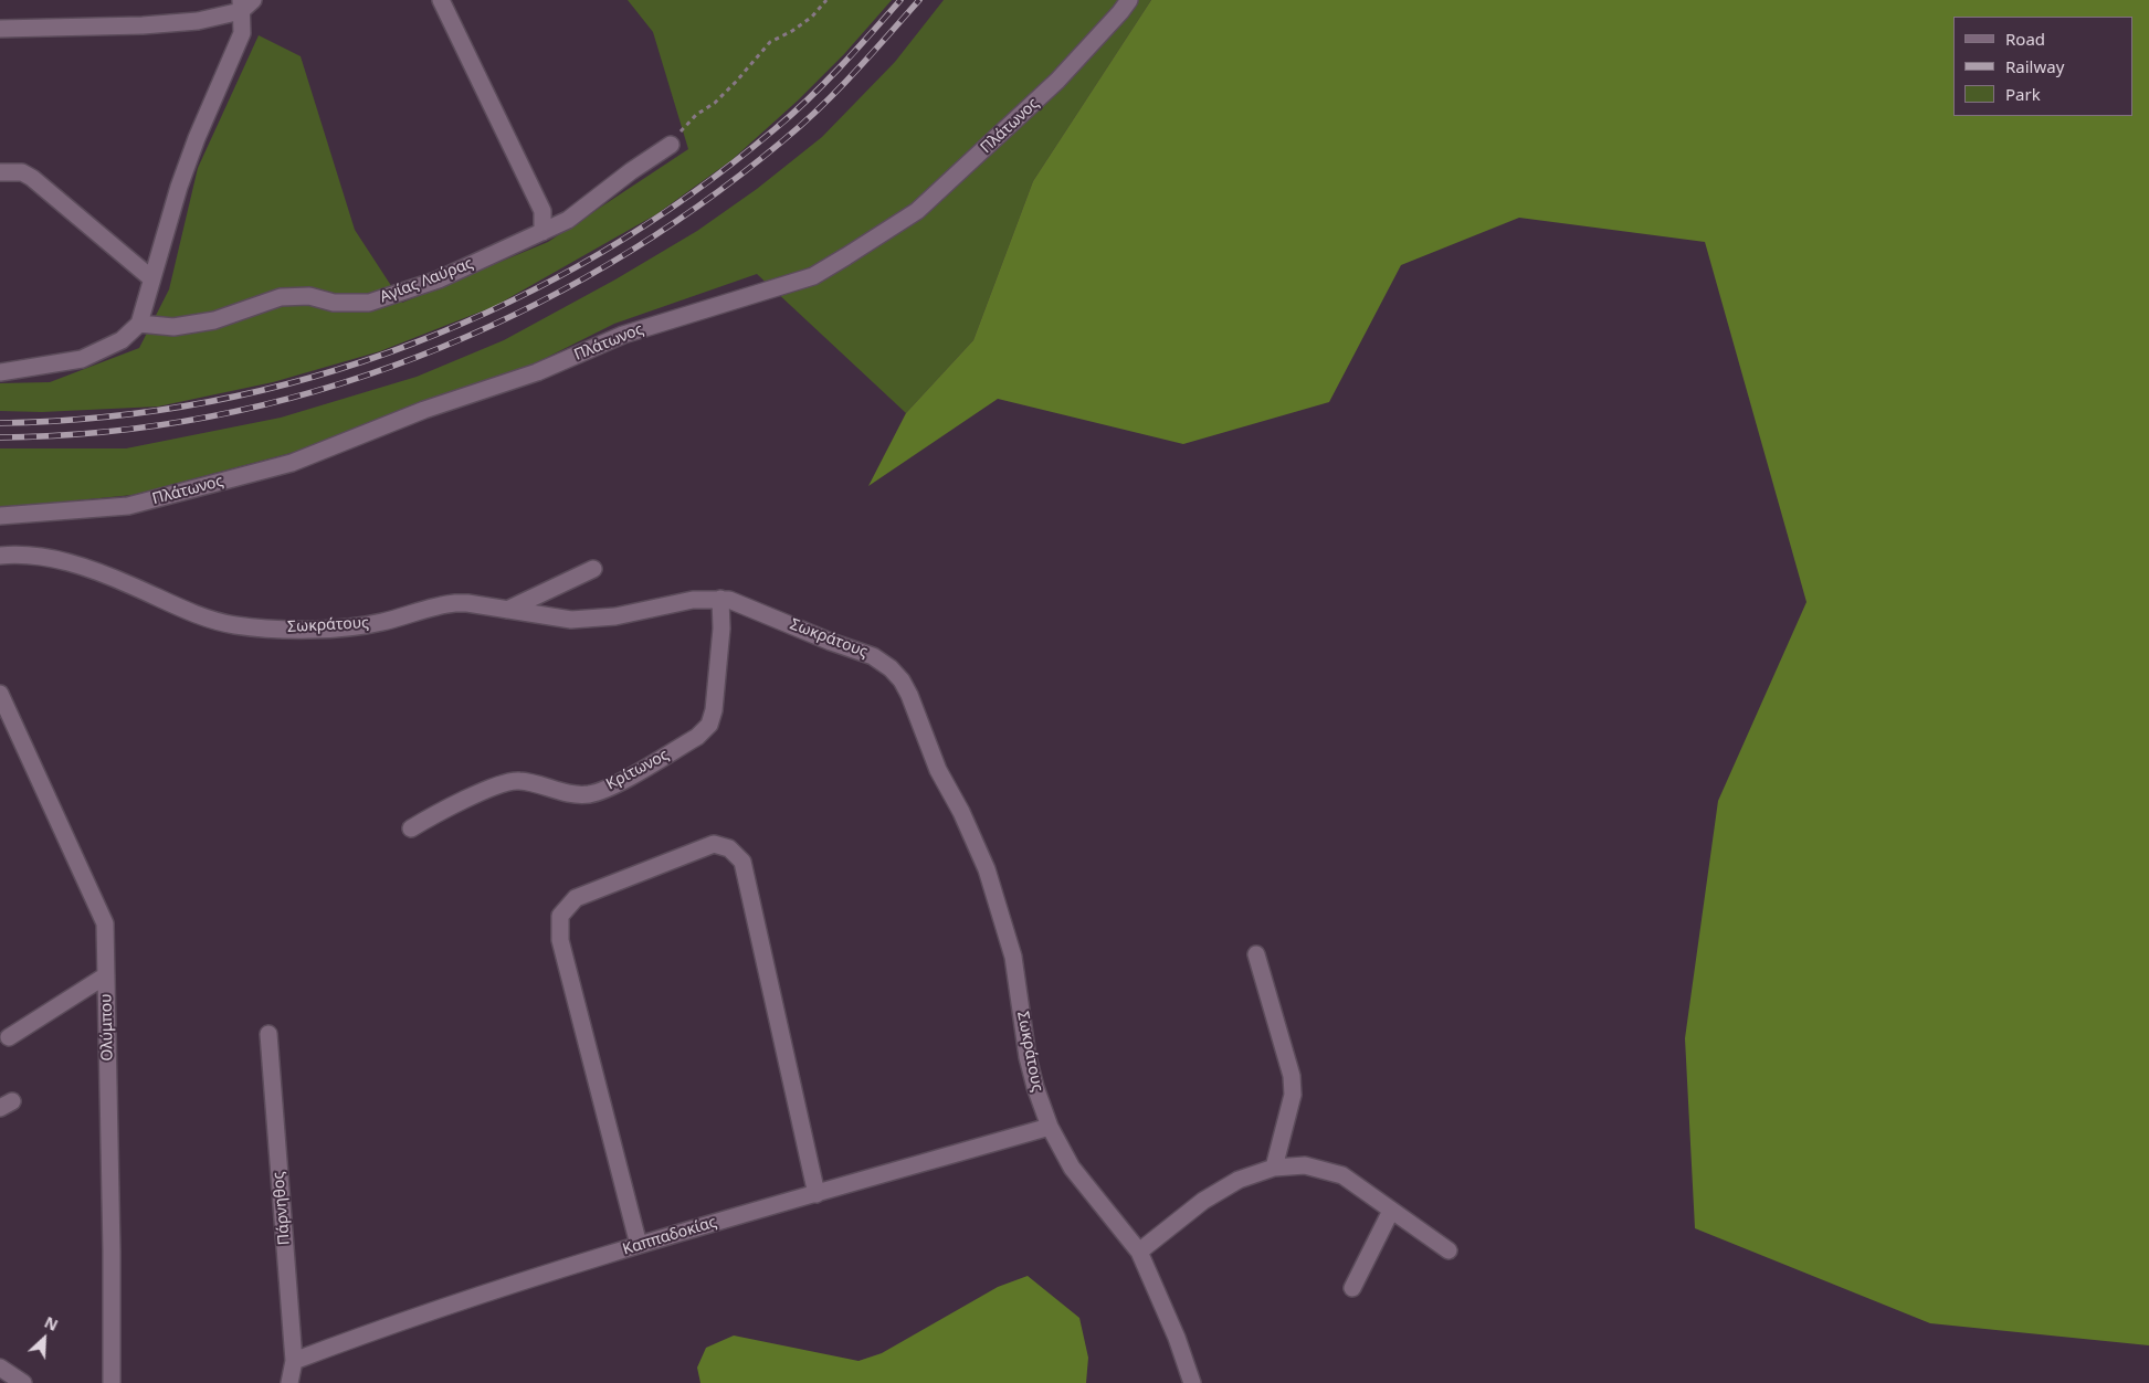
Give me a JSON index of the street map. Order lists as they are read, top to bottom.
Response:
{
  "streets": {
    "street": [
      "Πλάτωνος",
      "Αγίας Λαύρας",
      "Σωκράτους",
      "Κρίτωνος",
      "Ολύμπου",
      "Πάρνηθος",
      "Καππαδοκίας"
    ]
  },
  "crossings": [
    ["Σωκράτους", "Κρίτωνος"],
    ["Σωκράτους", "Καππαδοκίας"],
    ["Πάρνηθος", "Καππαδοκίας"]
  ],
  "legend": ["Road", "Railway", "Park"],
  "north": "top right"
}
